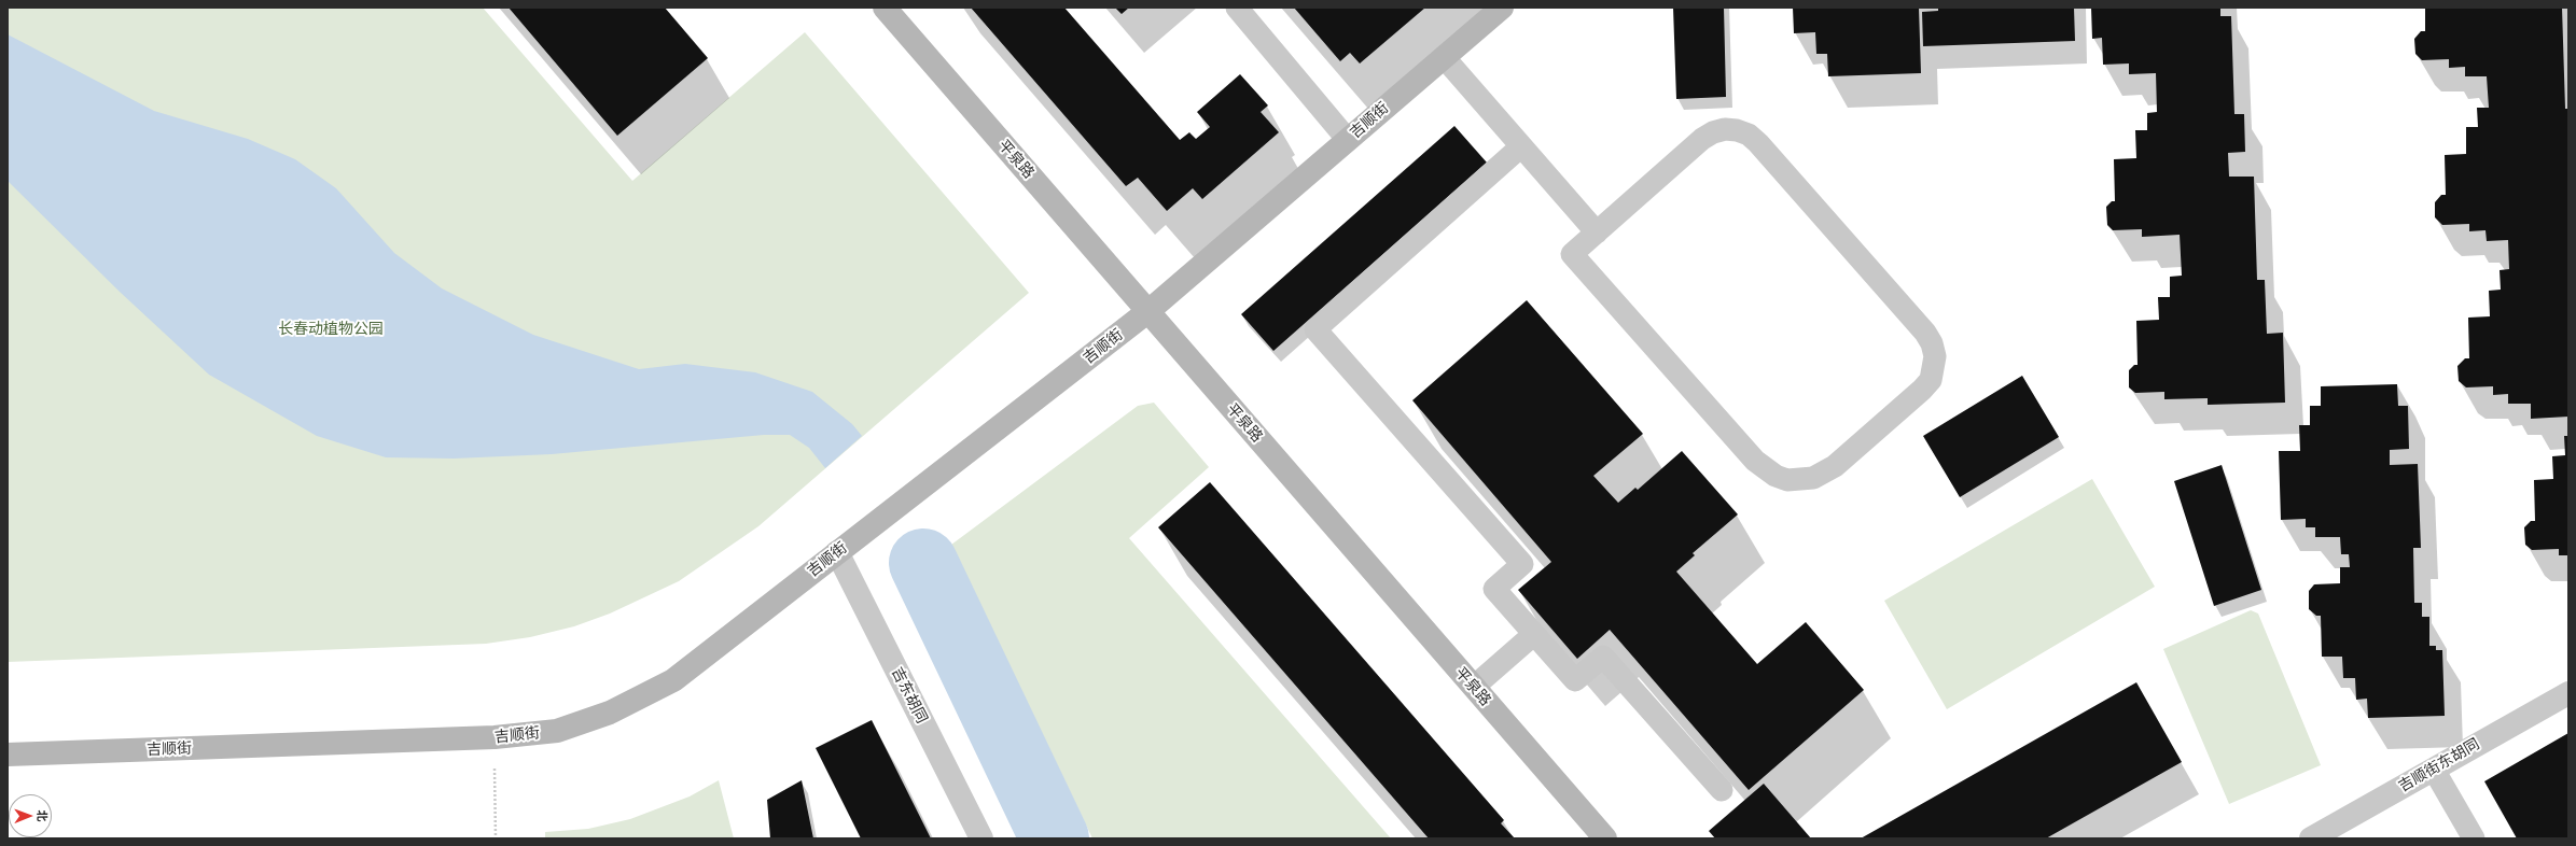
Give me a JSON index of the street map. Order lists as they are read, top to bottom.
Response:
{
  "streets": {
    "main road": ["吉顺街", "平泉路"],
    "street": ["吉东胡同", "吉顺街东胡同"]
  },
  "crossings": [
    ["吉顺街", "平泉路"],
    ["吉顺街", "吉东胡同"]
  ],
  "parks": ["长春动植物公园"],
  "north": "right"
}
